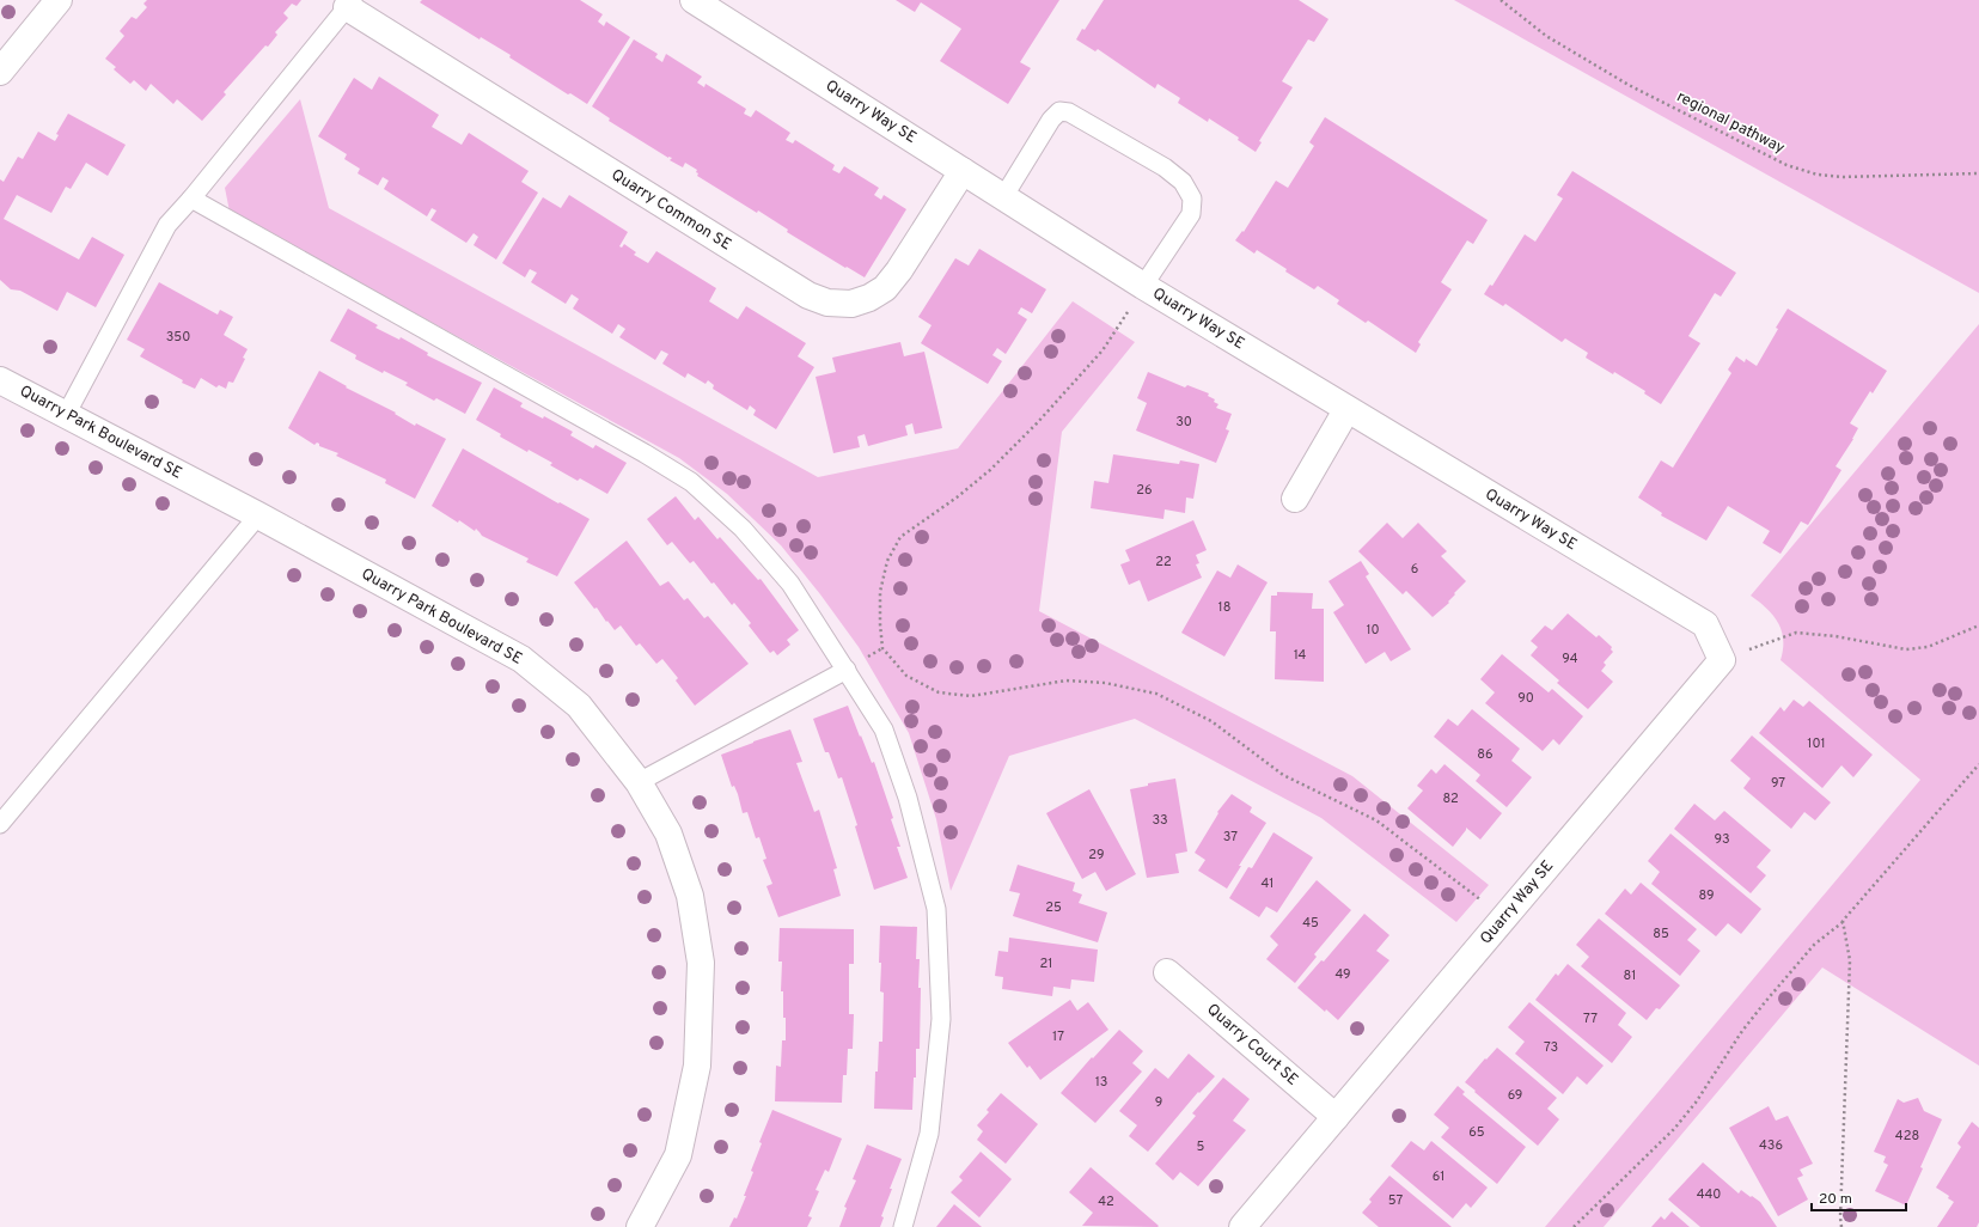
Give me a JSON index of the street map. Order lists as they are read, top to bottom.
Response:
{
  "streets": {
    "street": [
      "Quarry Way SE",
      "Quarry Common SE",
      "Quarry Park Boulevard SE",
      "Quarry Court SE"
    ],
    "path": ["regional pathway"]
  },
  "crossings": [
    ["Quarry Way SE", "Quarry Common SE"],
    ["Quarry Way SE", "Quarry Court SE"]
  ],
  "house_numbers": [
    "350",
    "30",
    "26",
    "22",
    "6",
    "18",
    "10",
    "14",
    "94",
    "90",
    "101",
    "86",
    "97",
    "82",
    "33",
    "37",
    "93",
    "29",
    "41",
    "89",
    "25",
    "45",
    "85",
    "21",
    "49",
    "81",
    "77",
    "17",
    "73",
    "13",
    "69",
    "9",
    "65",
    "428",
    "436",
    "5",
    "61",
    "440",
    "57",
    "42"
  ],
  "scale_bar": "20 m"
}
